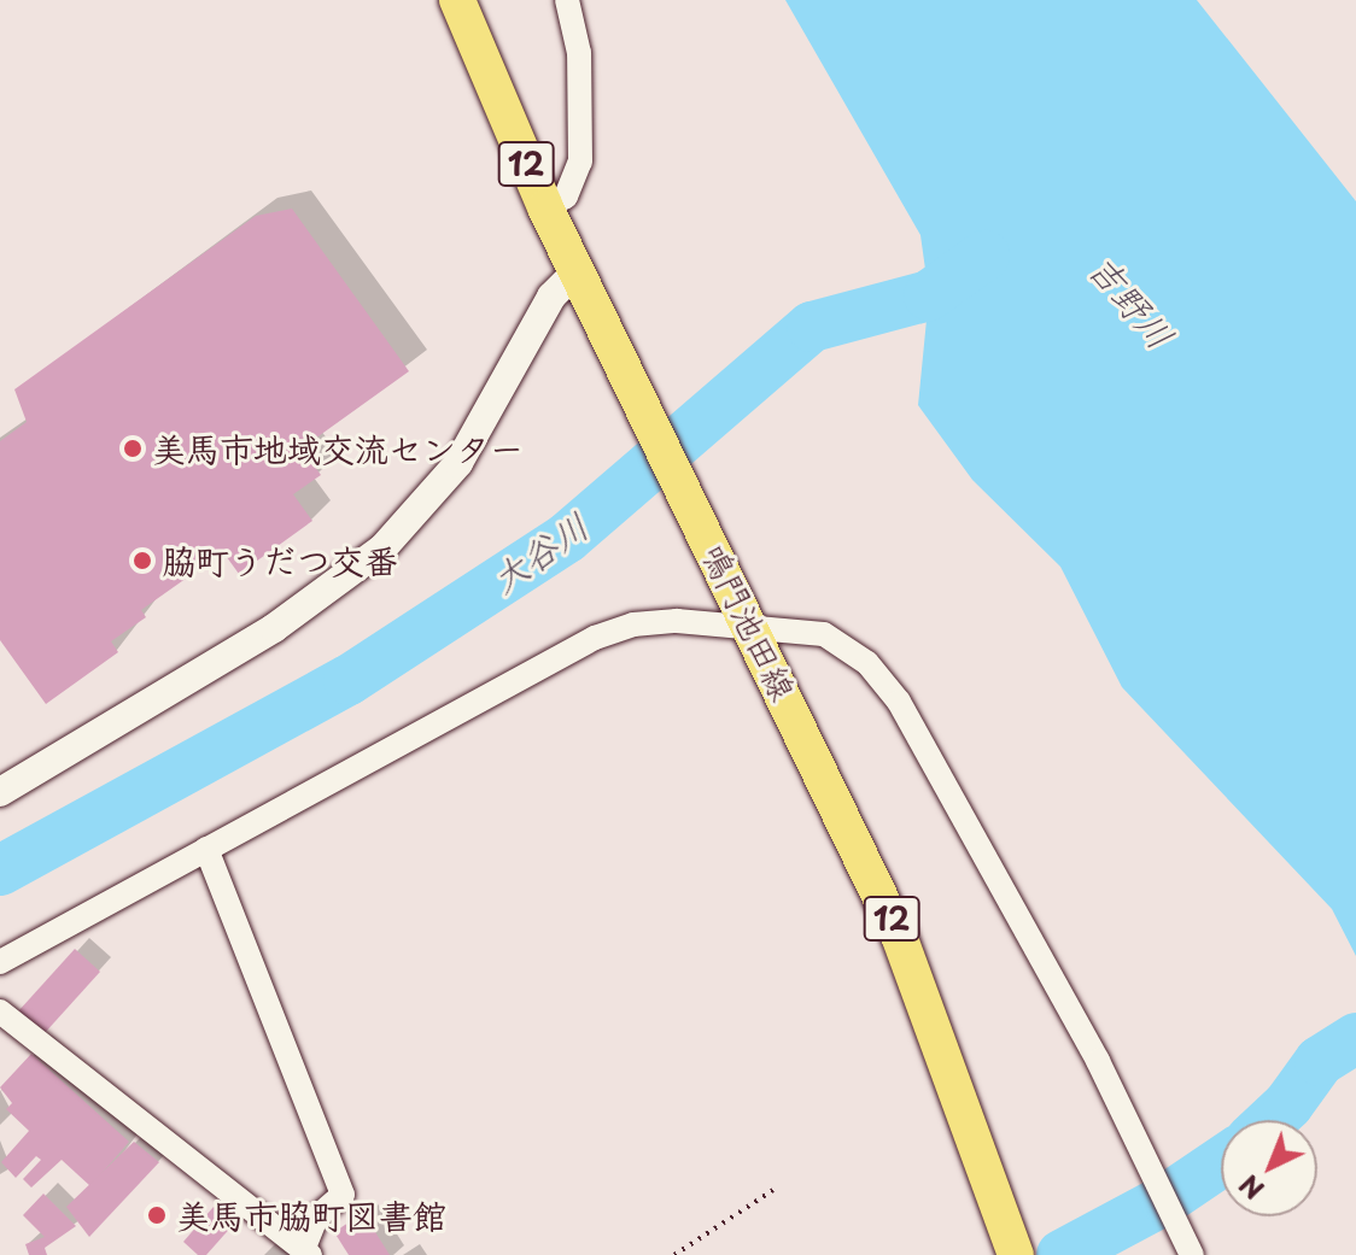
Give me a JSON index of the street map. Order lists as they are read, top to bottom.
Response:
{
  "streets": {
    "main road": ["12", "鳴門池田線"]
  },
  "water": ["吉野川", "大谷川"],
  "places": ["美馬市地域交流センター", "脇町うだつ交番", "美馬市脇町図書館"],
  "north": "bottom left"
}
